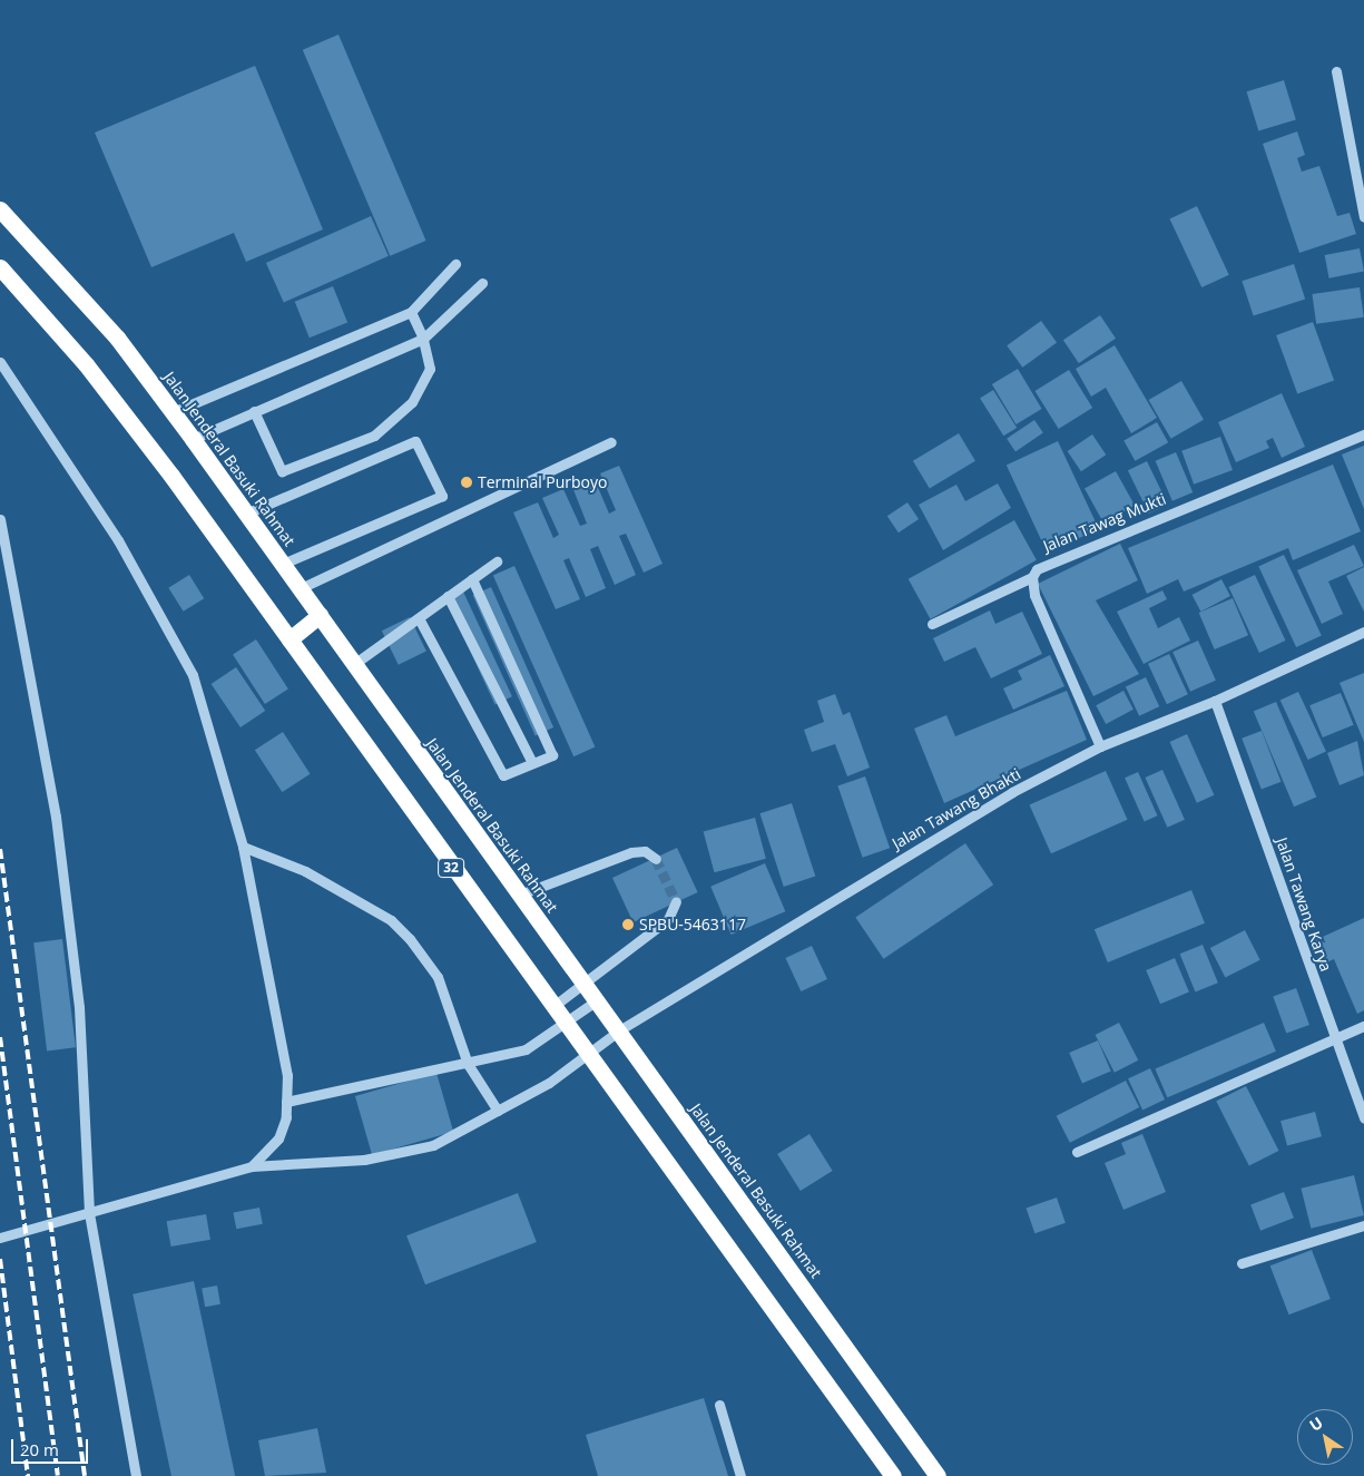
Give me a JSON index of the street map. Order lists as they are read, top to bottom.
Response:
{
  "streets": {
    "highway": ["Jalan Jenderal Basuki Rahmat", "32"],
    "street": ["Jalan Tawag Mukti", "Jalan Tawang Bhakti", "Jalan Tawang Karya"]
  },
  "crossings": [
    ["Jalan Jenderal Basuki Rahmat", "Jalan Tawang Bhakti"],
    ["Jalan Tawang Bhakti", "32"],
    ["Jalan Tawang Bhakti", "Jalan Tawang Karya"]
  ],
  "places": ["Terminal Purboyo", "SPBU-5463117"],
  "scale_bar": "20 m",
  "north": "top left"
}
